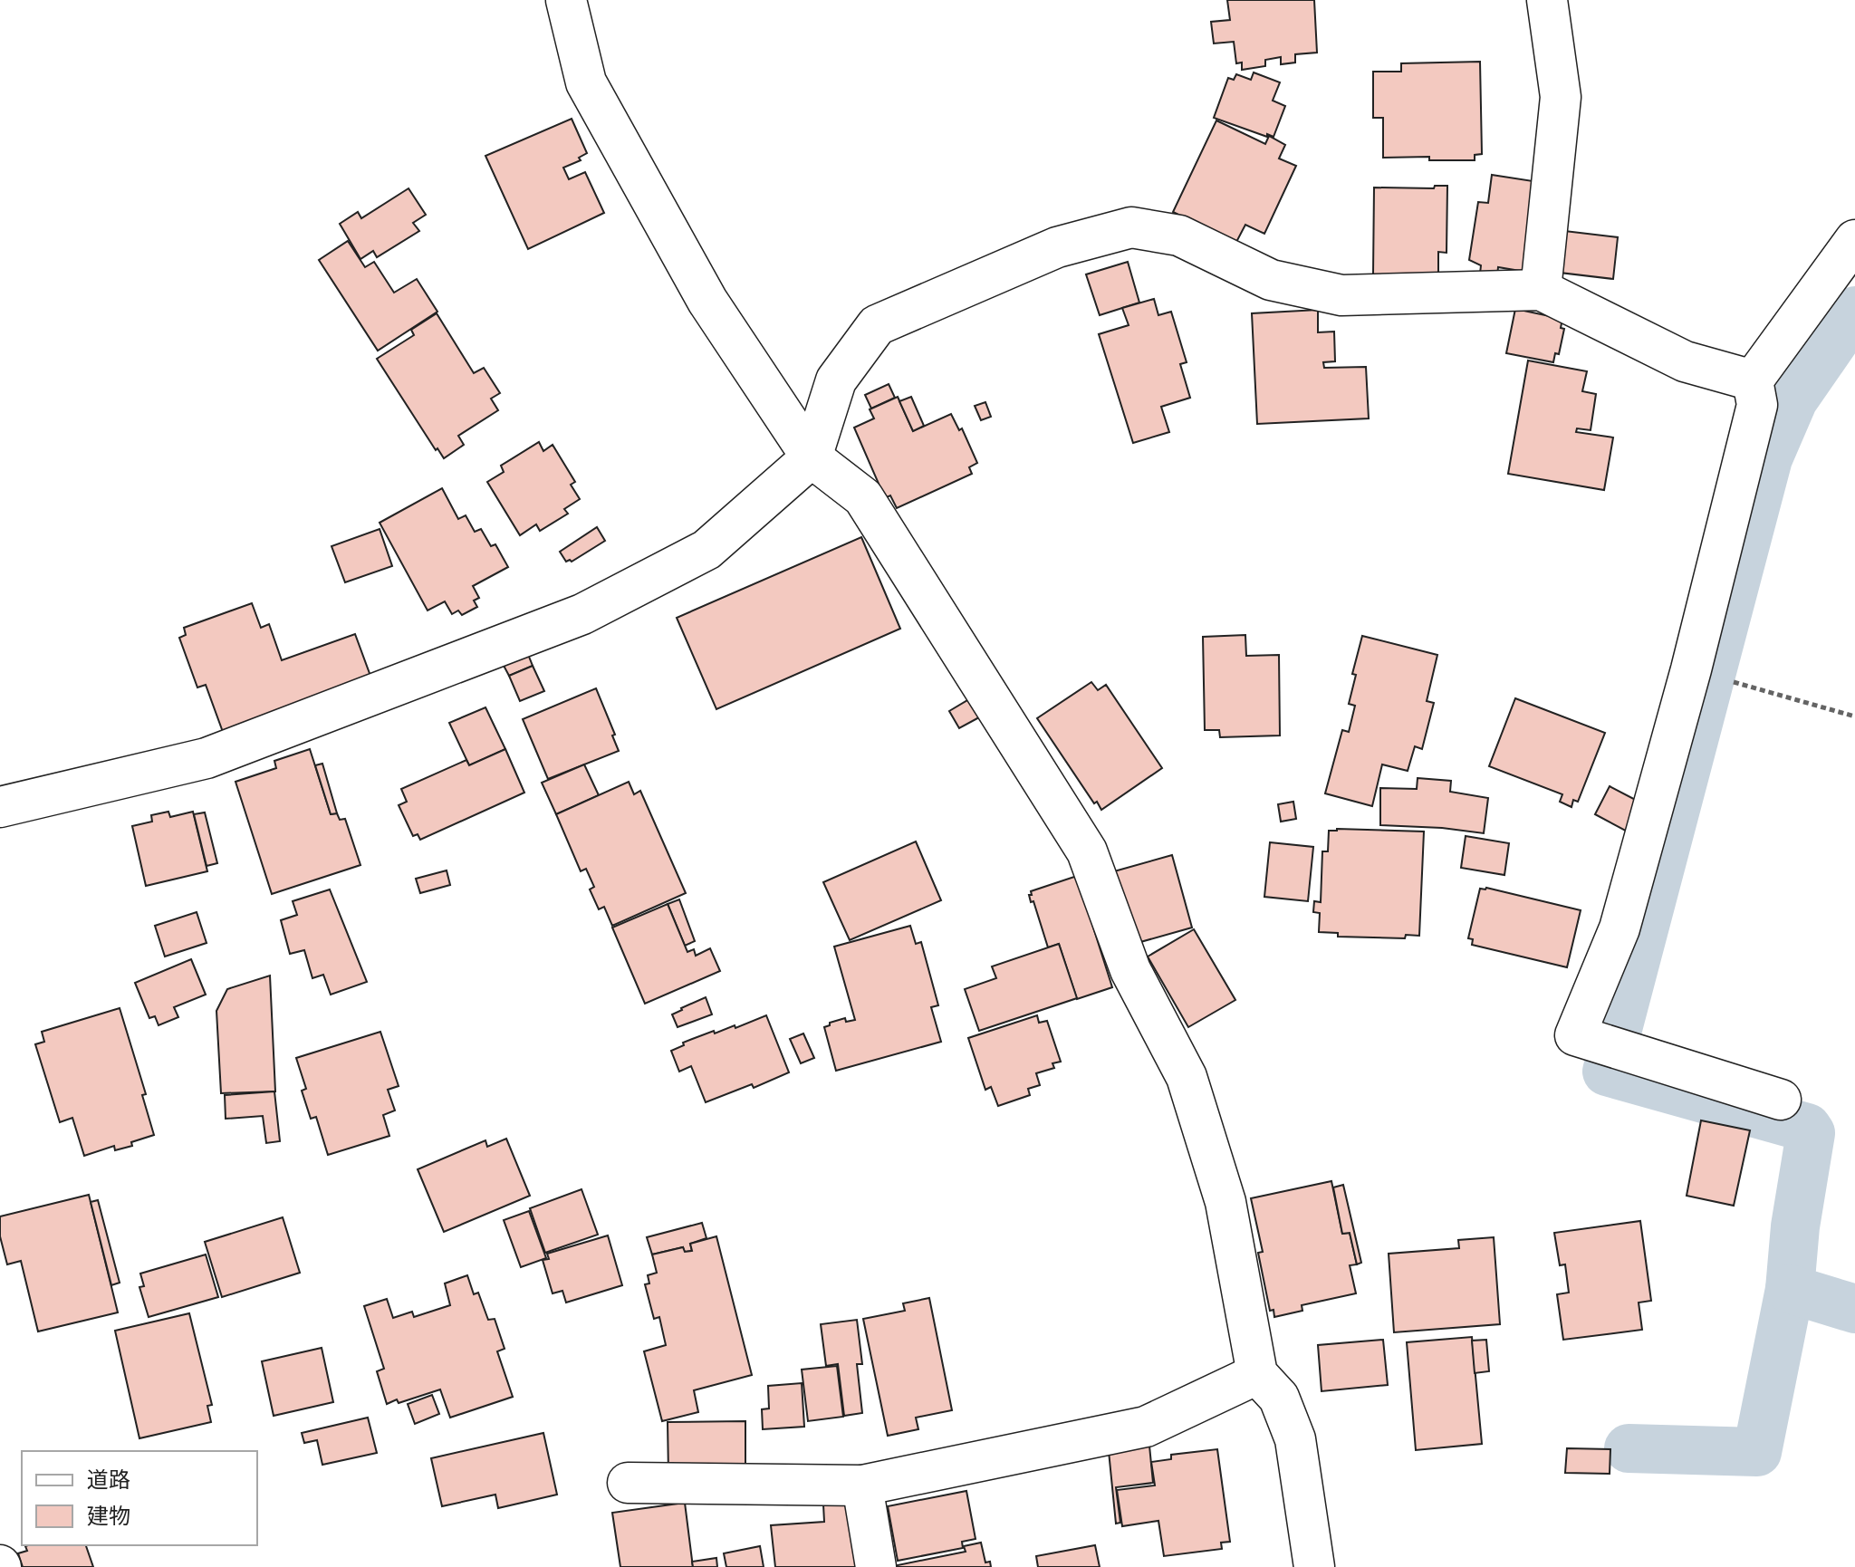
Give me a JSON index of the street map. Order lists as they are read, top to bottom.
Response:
{
  "legend": ["道路", "建物"]
}
